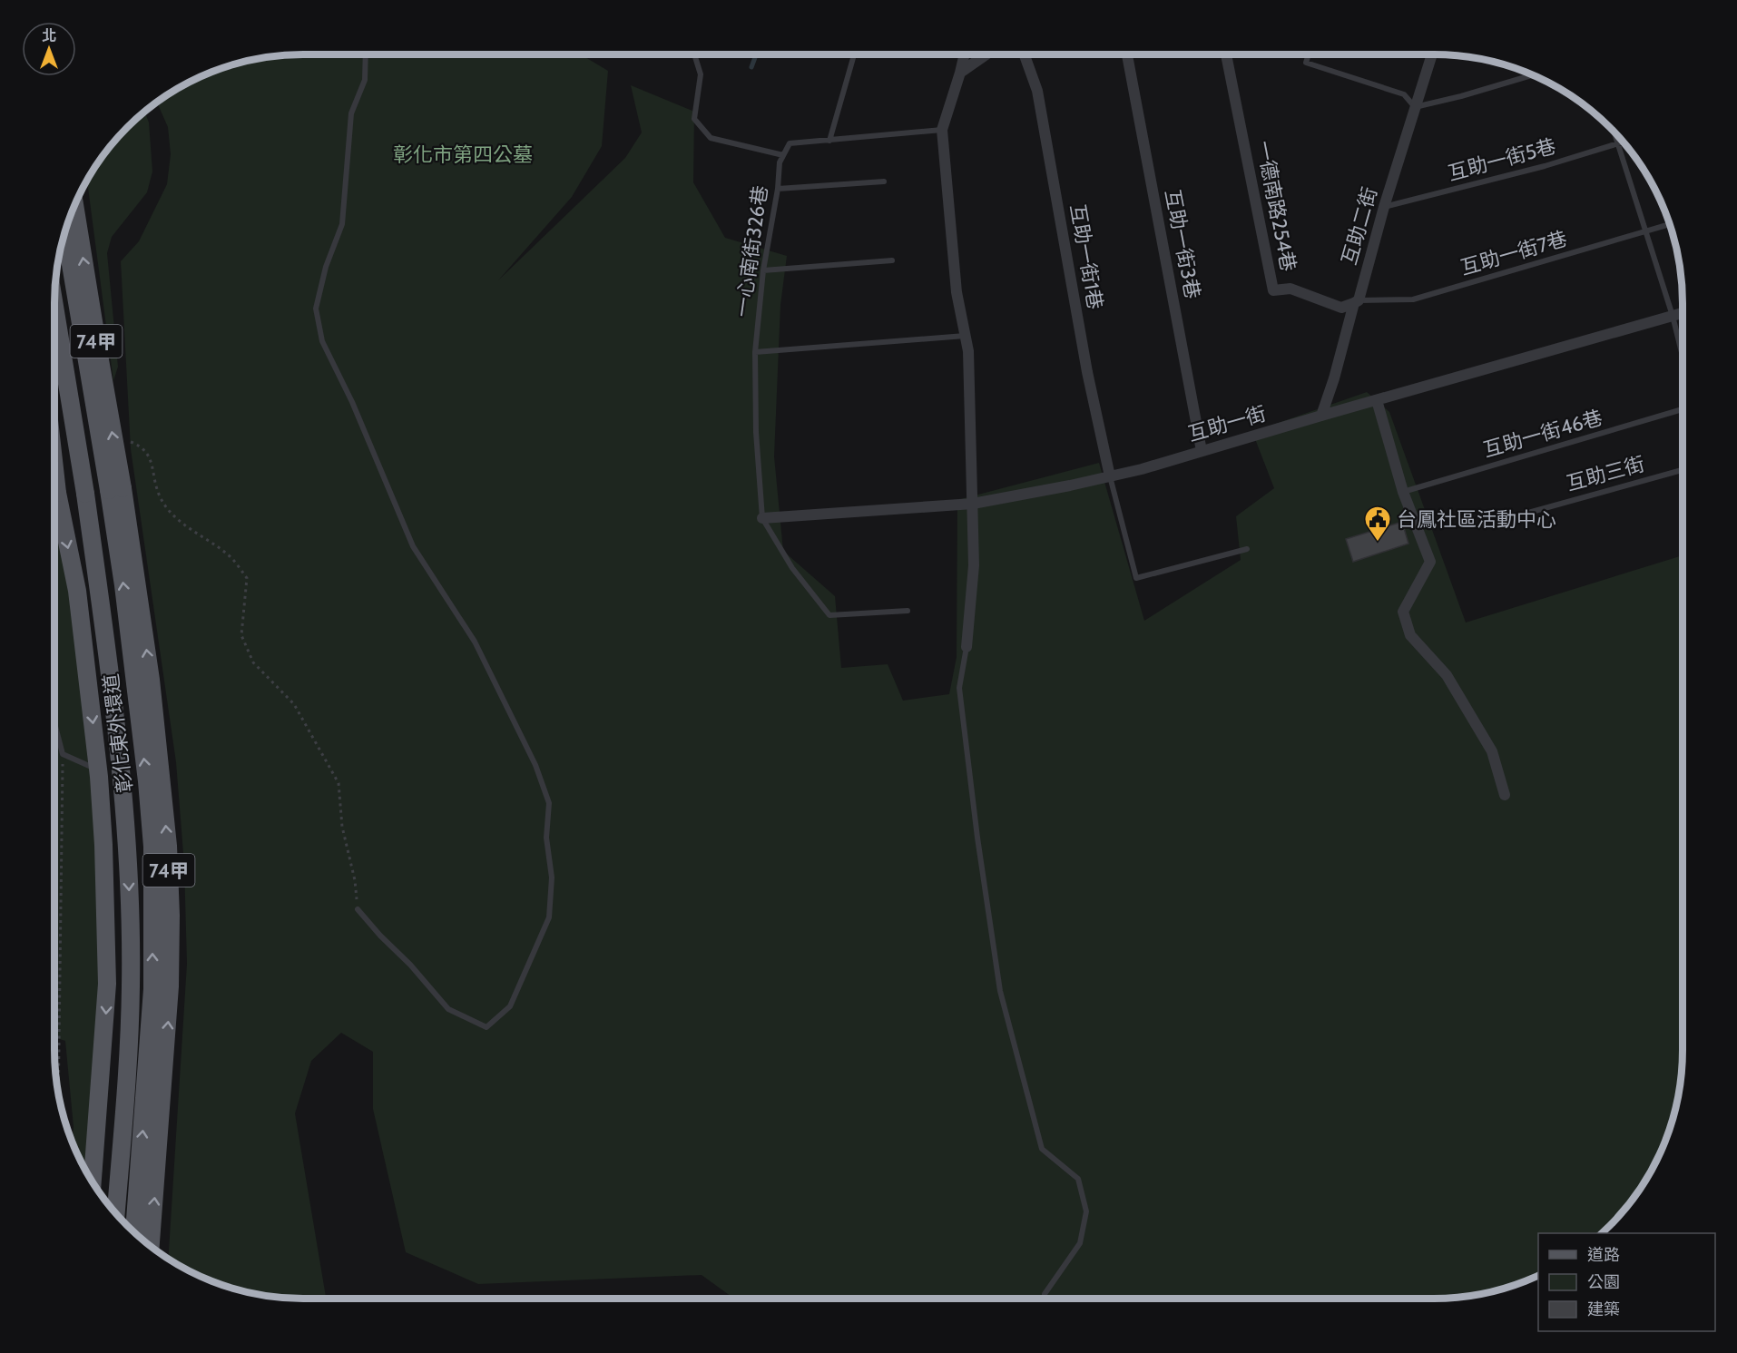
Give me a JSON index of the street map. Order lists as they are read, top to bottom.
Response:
{
  "streets": {
    "main road": ["74甲", "彰化東外環道"],
    "street": [
      "一德南路254巷",
      "互助二街",
      "互助一街3巷",
      "互助一街1巷",
      "互助一街"
    ],
    "lane": [
      "互助一街5巷",
      "一心南街326巷",
      "互助一街7巷",
      "互助一街46巷",
      "互助三街"
    ]
  },
  "crossings": [
    ["互助一街5巷", "互助二街"],
    ["一德南路254巷", "互助二街"],
    ["一德南路254巷", "互助一街7巷"],
    ["互助二街", "互助一街7巷"],
    ["互助二街", "互助一街"],
    ["互助一街3巷", "互助一街"],
    ["一心南街326巷", "互助一街"],
    ["互助一街1巷", "互助一街"],
    ["74甲", "彰化東外環道"]
  ],
  "parks": ["彰化市第四公墓"],
  "places": {
    "public building": ["台鳳社區活動中心"]
  },
  "legend": ["道路", "公園", "建築"],
  "north": "top"
}
